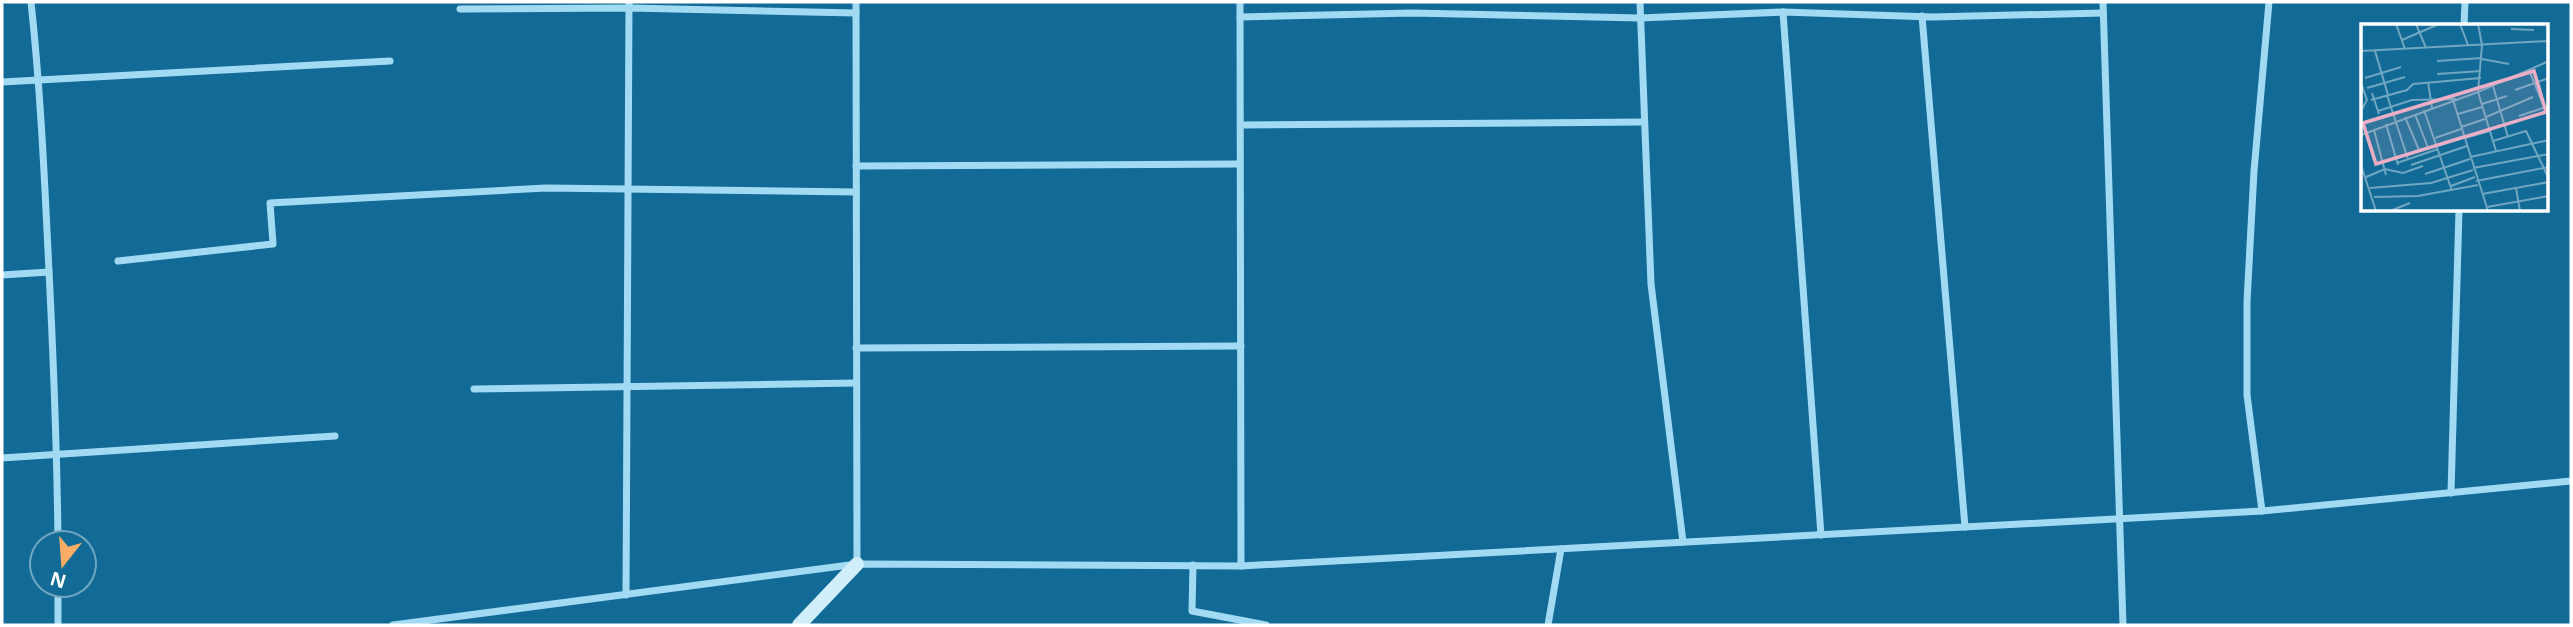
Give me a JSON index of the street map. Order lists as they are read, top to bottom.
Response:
{
  "north": "bottom"
}
